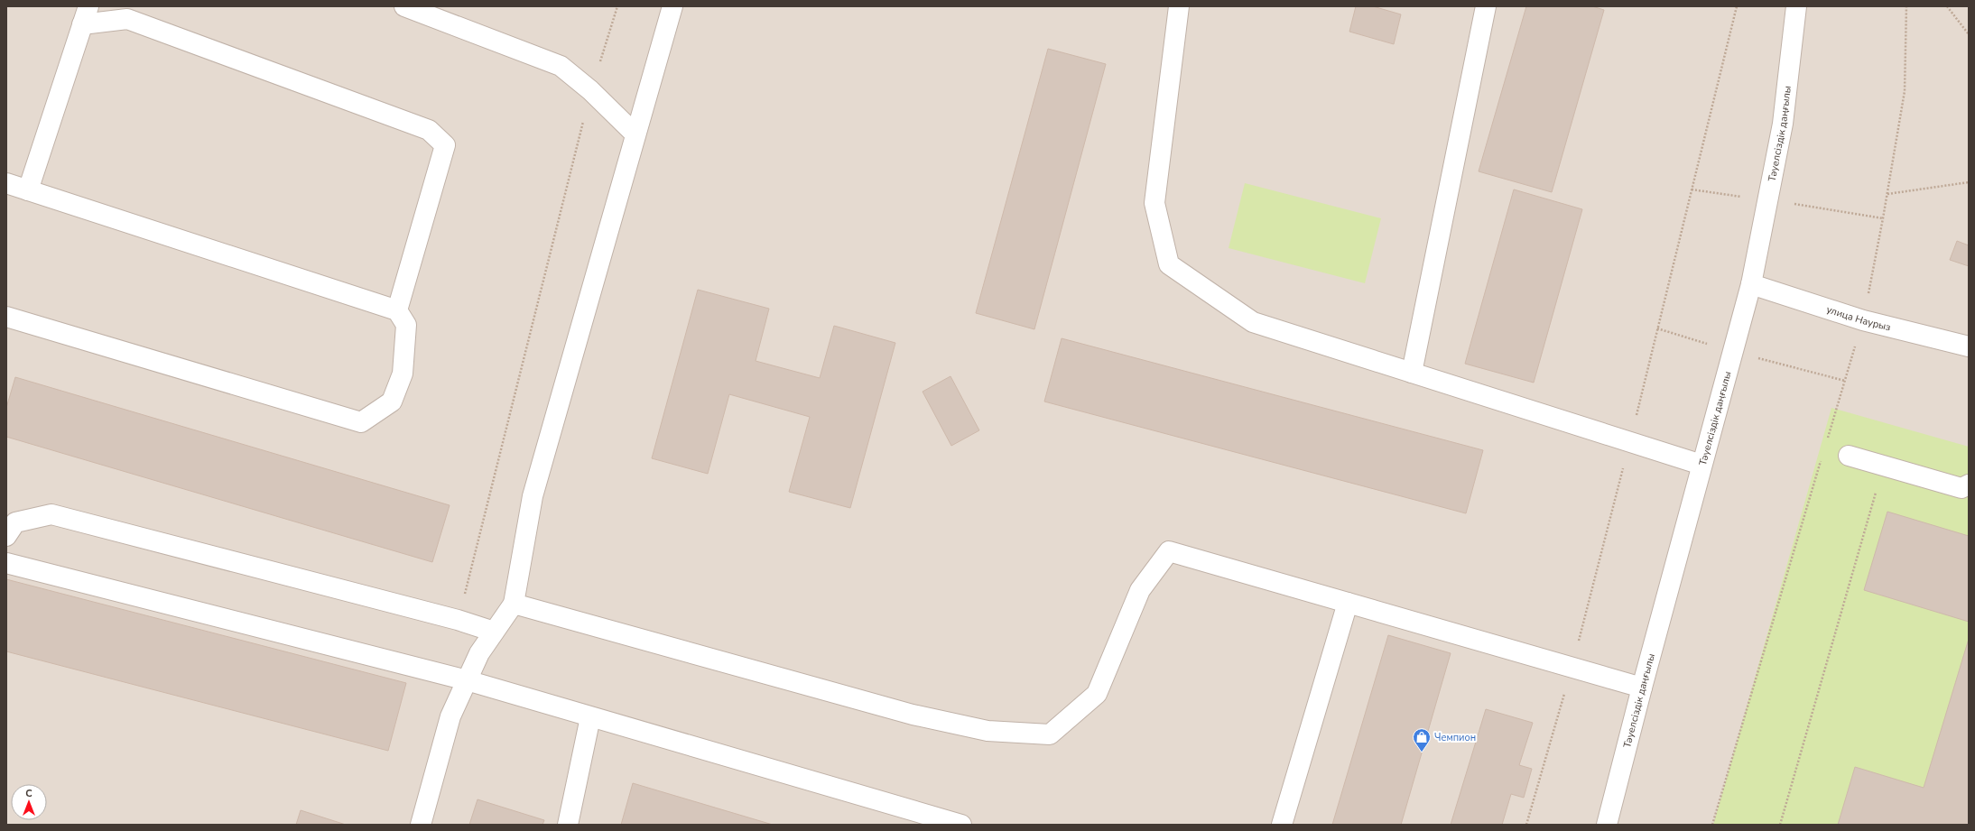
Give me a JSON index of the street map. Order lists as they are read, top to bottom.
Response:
{
  "streets": {
    "street": ["Тәуелсіздік даңғылы", "улица Наурыз"]
  },
  "crossings": [
    ["Тәуелсіздік даңғылы", "улица Наурыз"]
  ],
  "places": {
    "shop": ["Чемпион"]
  },
  "north": "top"
}
